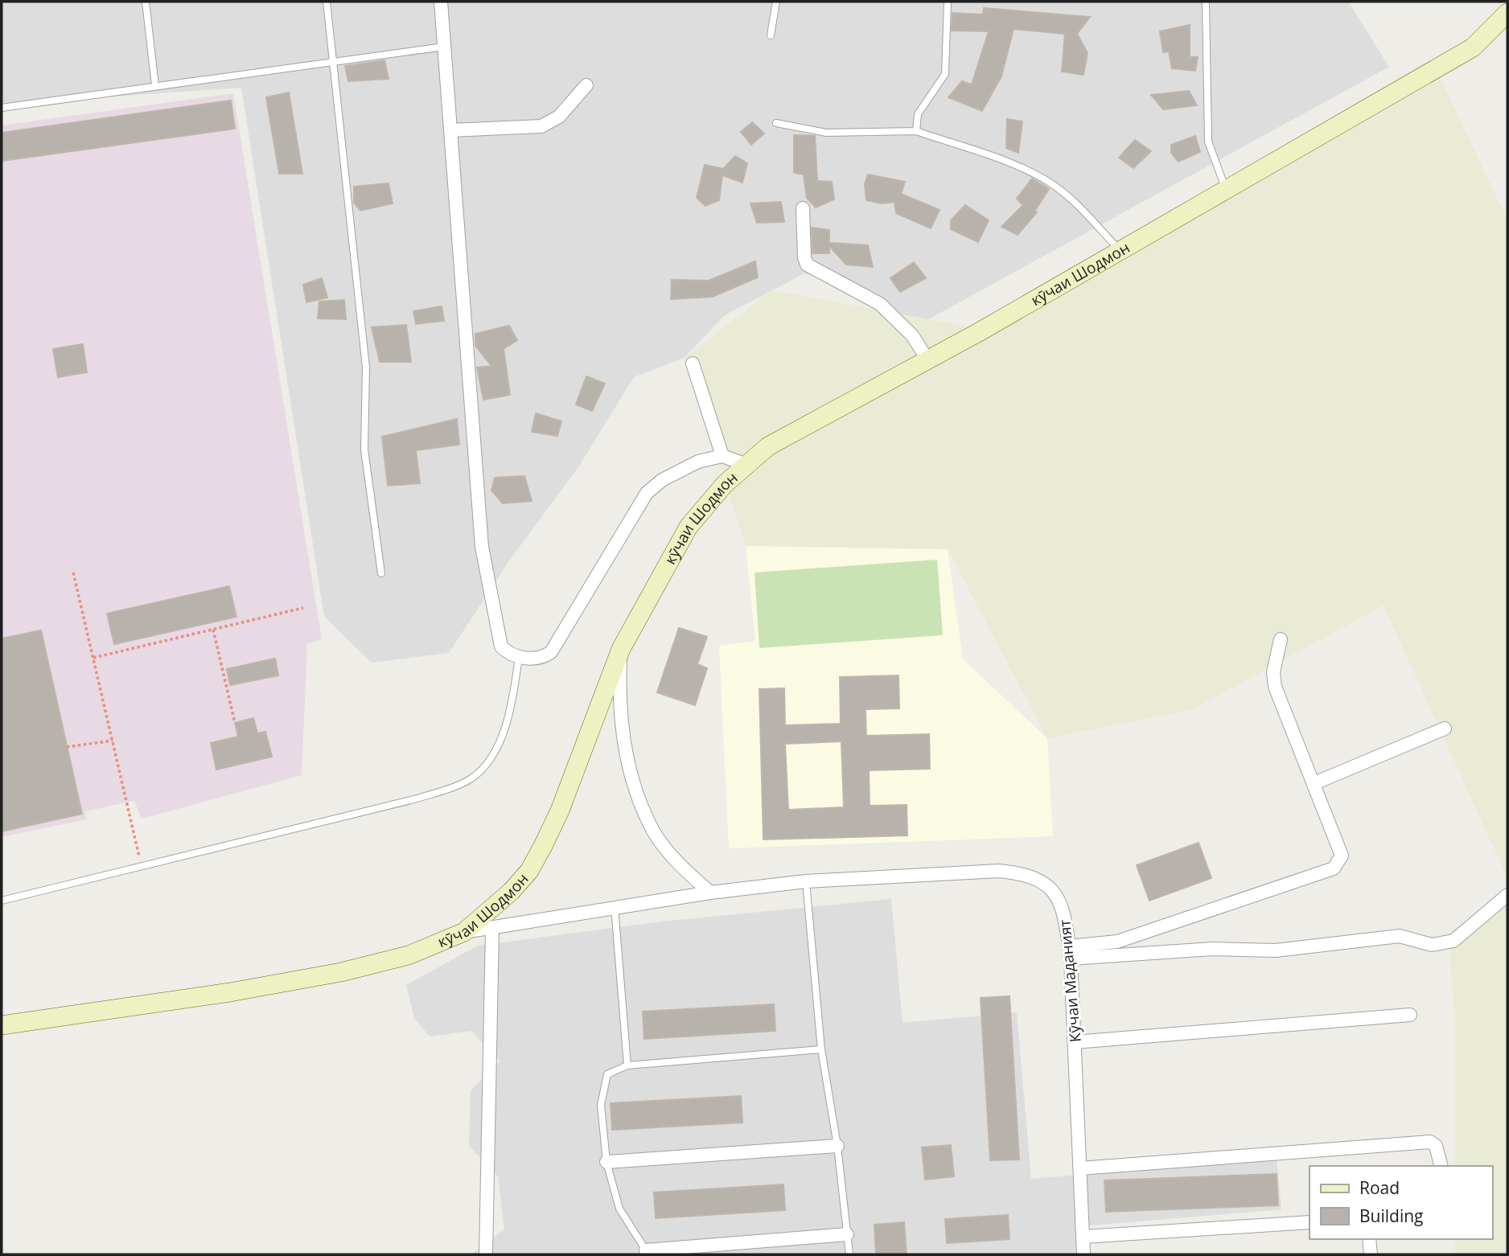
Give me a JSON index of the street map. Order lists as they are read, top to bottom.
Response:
{
  "streets": {
    "main road": ["кӯчаи Шодмон"],
    "street": ["Кӯчаи Маданият"]
  },
  "crossings": [
    ["кӯчаи Шодмон", "Кӯчаи Маданият"]
  ],
  "legend": ["Road", "Building"]
}
